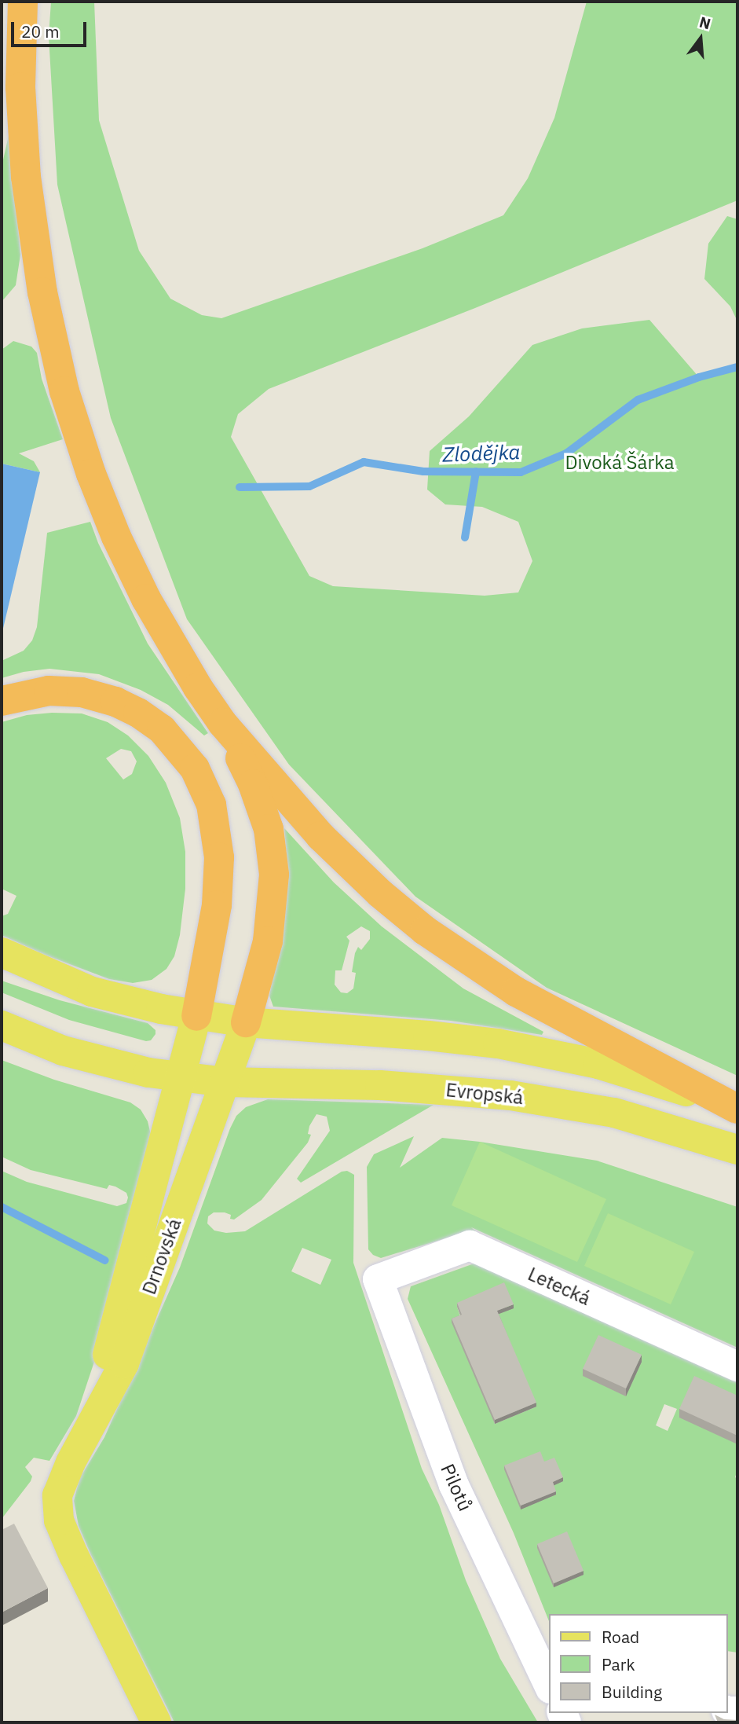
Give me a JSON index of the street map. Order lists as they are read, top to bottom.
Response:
{
  "streets": {
    "main road": ["Evropská", "Drnovská"],
    "street": ["Letecká", "Pilotů"]
  },
  "crossings": [
    ["Evropská", "Drnovská"],
    ["Letecká", "Pilotů"]
  ],
  "water": ["Zlodějka"],
  "parks": ["Divoká Šárka"],
  "legend": ["Road", "Park", "Building"],
  "scale_bar": "20 m",
  "north": "top"
}
